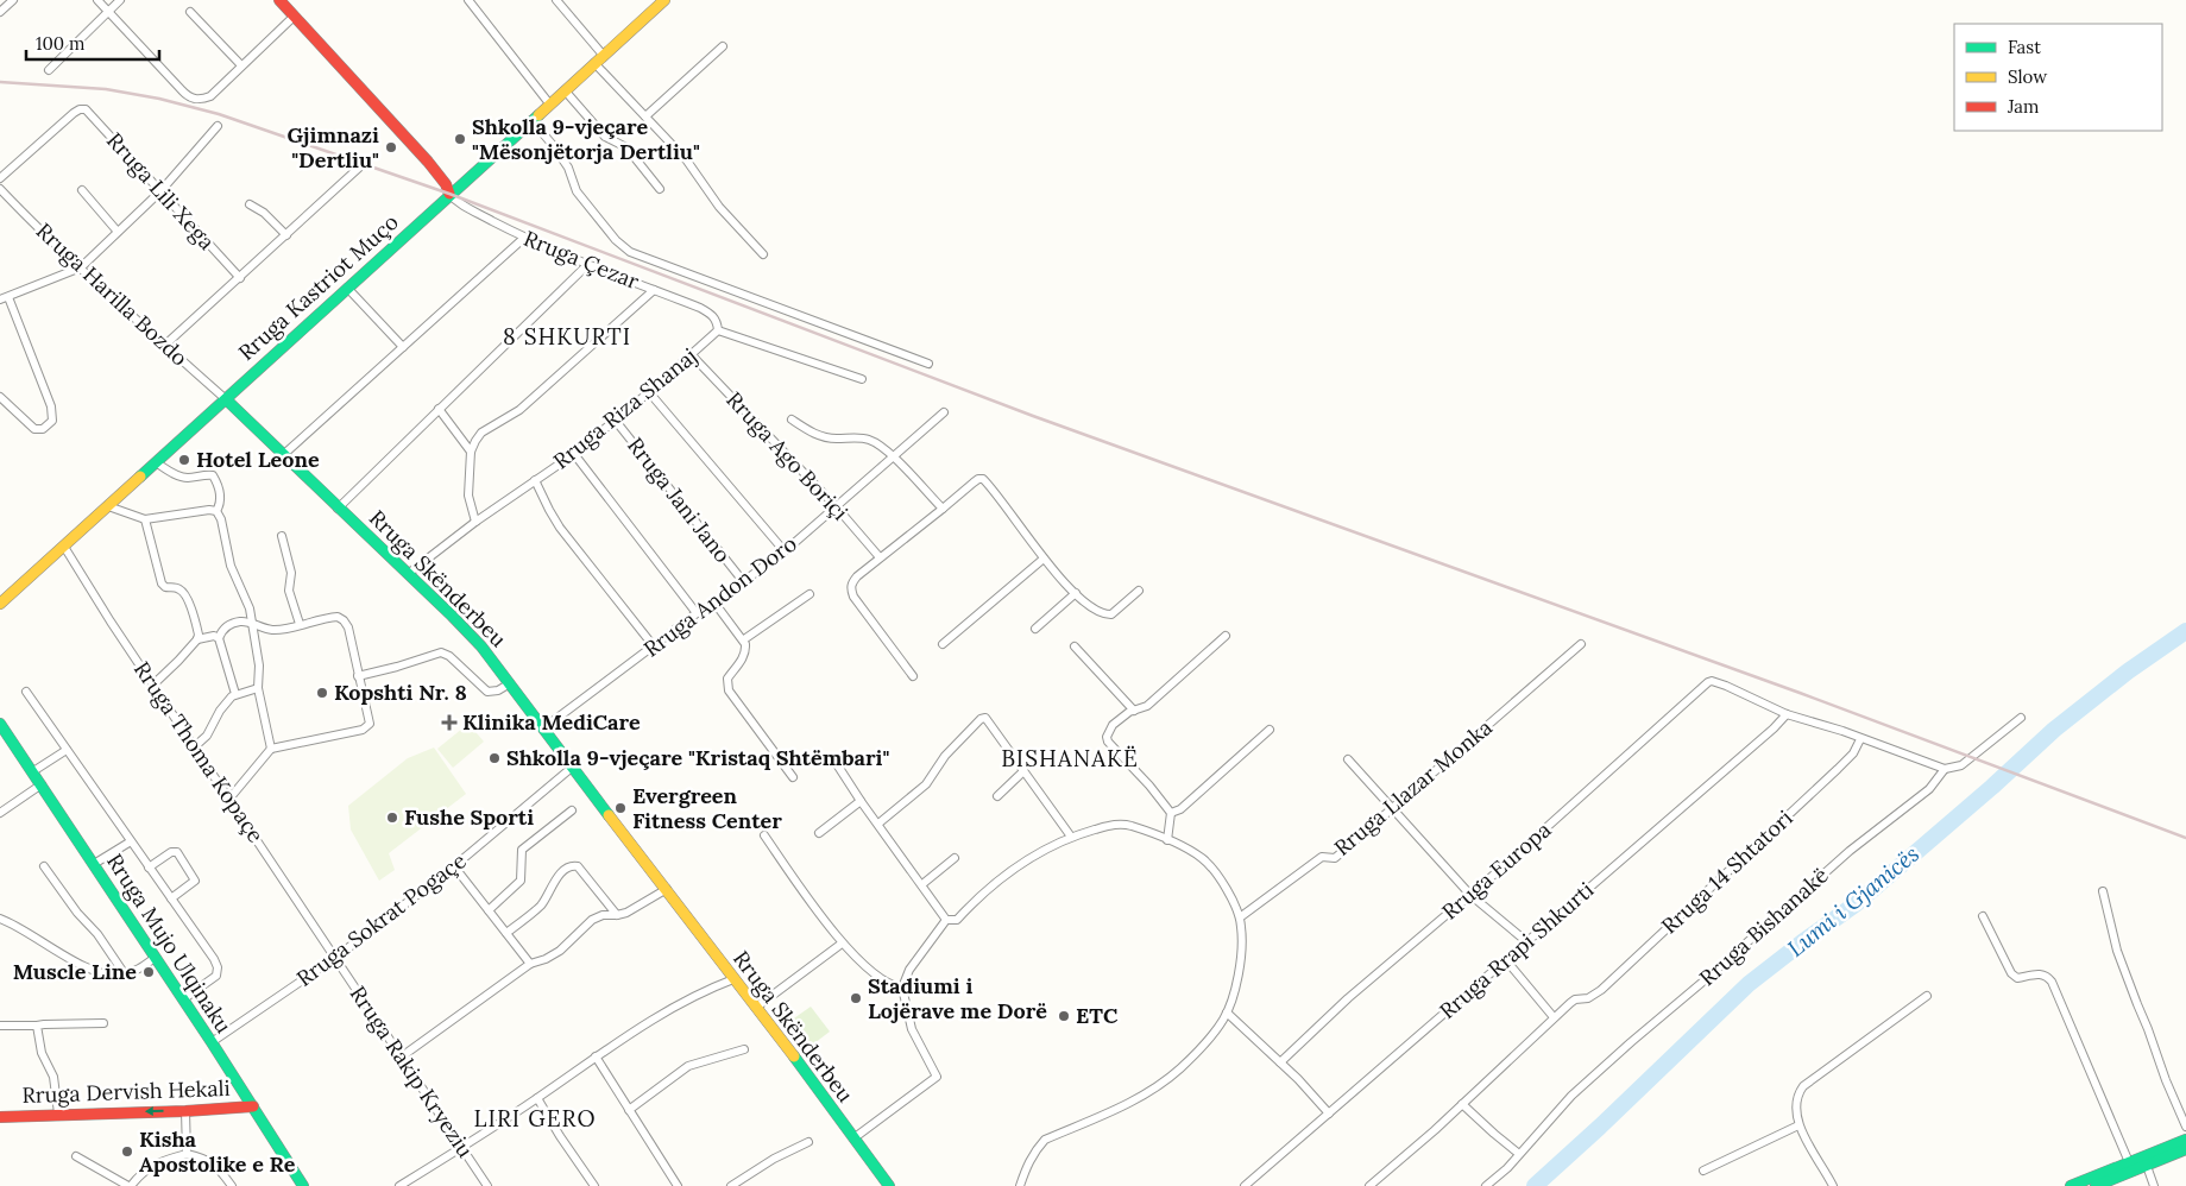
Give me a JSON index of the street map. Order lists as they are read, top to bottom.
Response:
{
  "streets": {
    "street": [
      "Rruga Lili Xega",
      "Rruga Çezar",
      "Rruga Kastriot Muço",
      "Rruga Harilla Bozdo",
      "Rruga Riza Shanaj",
      "Rruga Ago Boriçi",
      "Rruga Jani Jano",
      "Rruga Skënderbeu",
      "Rruga Andon Doro",
      "Rruga Thoma Kopaçe",
      "Rruga Llazar Monka",
      "Rruga Europa",
      "Rruga 14 Shtatori",
      "Rruga Sokrat Pogaçe",
      "Rruga Bishanakë",
      "Rruga Mujo Ulqinaku",
      "Rruga Rrapi Shkurti",
      "Rruga Rakip Kryeziu",
      "Rruga Dervish Hekali"
    ]
  },
  "crossings": [
    ["Rruga Çezar", "Rruga Kastriot Muço"],
    ["Rruga Kastriot Muço", "Rruga Harilla Bozdo"],
    ["Rruga Kastriot Muço", "Rruga Skënderbeu"],
    ["Rruga Kastriot Muço", "Rruga Thoma Kopaçe"],
    ["Rruga Harilla Bozdo", "Rruga Skënderbeu"],
    ["Rruga Riza Shanaj", "Rruga Ago Boriçi"],
    ["Rruga Riza Shanaj", "Rruga Jani Jano"],
    ["Rruga Riza Shanaj", "Rruga Skënderbeu"],
    ["Rruga Ago Boriçi", "Rruga Andon Doro"],
    ["Rruga Jani Jano", "Rruga Andon Doro"],
    ["Rruga Skënderbeu", "Rruga Andon Doro"],
    ["Rruga Skënderbeu", "Rruga Sokrat Pogaçe"],
    ["Rruga Thoma Kopaçe", "Rruga Sokrat Pogaçe"],
    ["Rruga Thoma Kopaçe", "Rruga Rakip Kryeziu"],
    ["Rruga Europa", "Rruga Rrapi Shkurti"],
    ["Rruga Sokrat Pogaçe", "Rruga Mujo Ulqinaku"],
    ["Rruga Sokrat Pogaçe", "Rruga Rakip Kryeziu"],
    ["Rruga Mujo Ulqinaku", "Rruga Dervish Hekali"]
  ],
  "districts": ["8 SHKURTI", "BISHANAKË", "LIRI GERO"],
  "water": ["Lumi i Gjanicës"],
  "places": {
    "other": [
      "Shkolla 9-vjeçare \"Mësonjëtorja Dertliu\"",
      "Gjimnazi \"Dertliu\"",
      "Hotel Leone",
      "Kopshti Nr. 8",
      "Shkolla 9-vjeçare \"Kristaq Shtëmbari\"",
      "Evergreen Fitness Center",
      "Fushe Sporti",
      "Muscle Line",
      "Stadiumi i Lojërave me Dorë",
      "ETC",
      "Kisha Apostolike e Re"
    ],
    "health": ["Klinika MediCare"]
  },
  "legend": ["Fast", "Slow", "Jam"],
  "scale_bar": "100 m"
}
